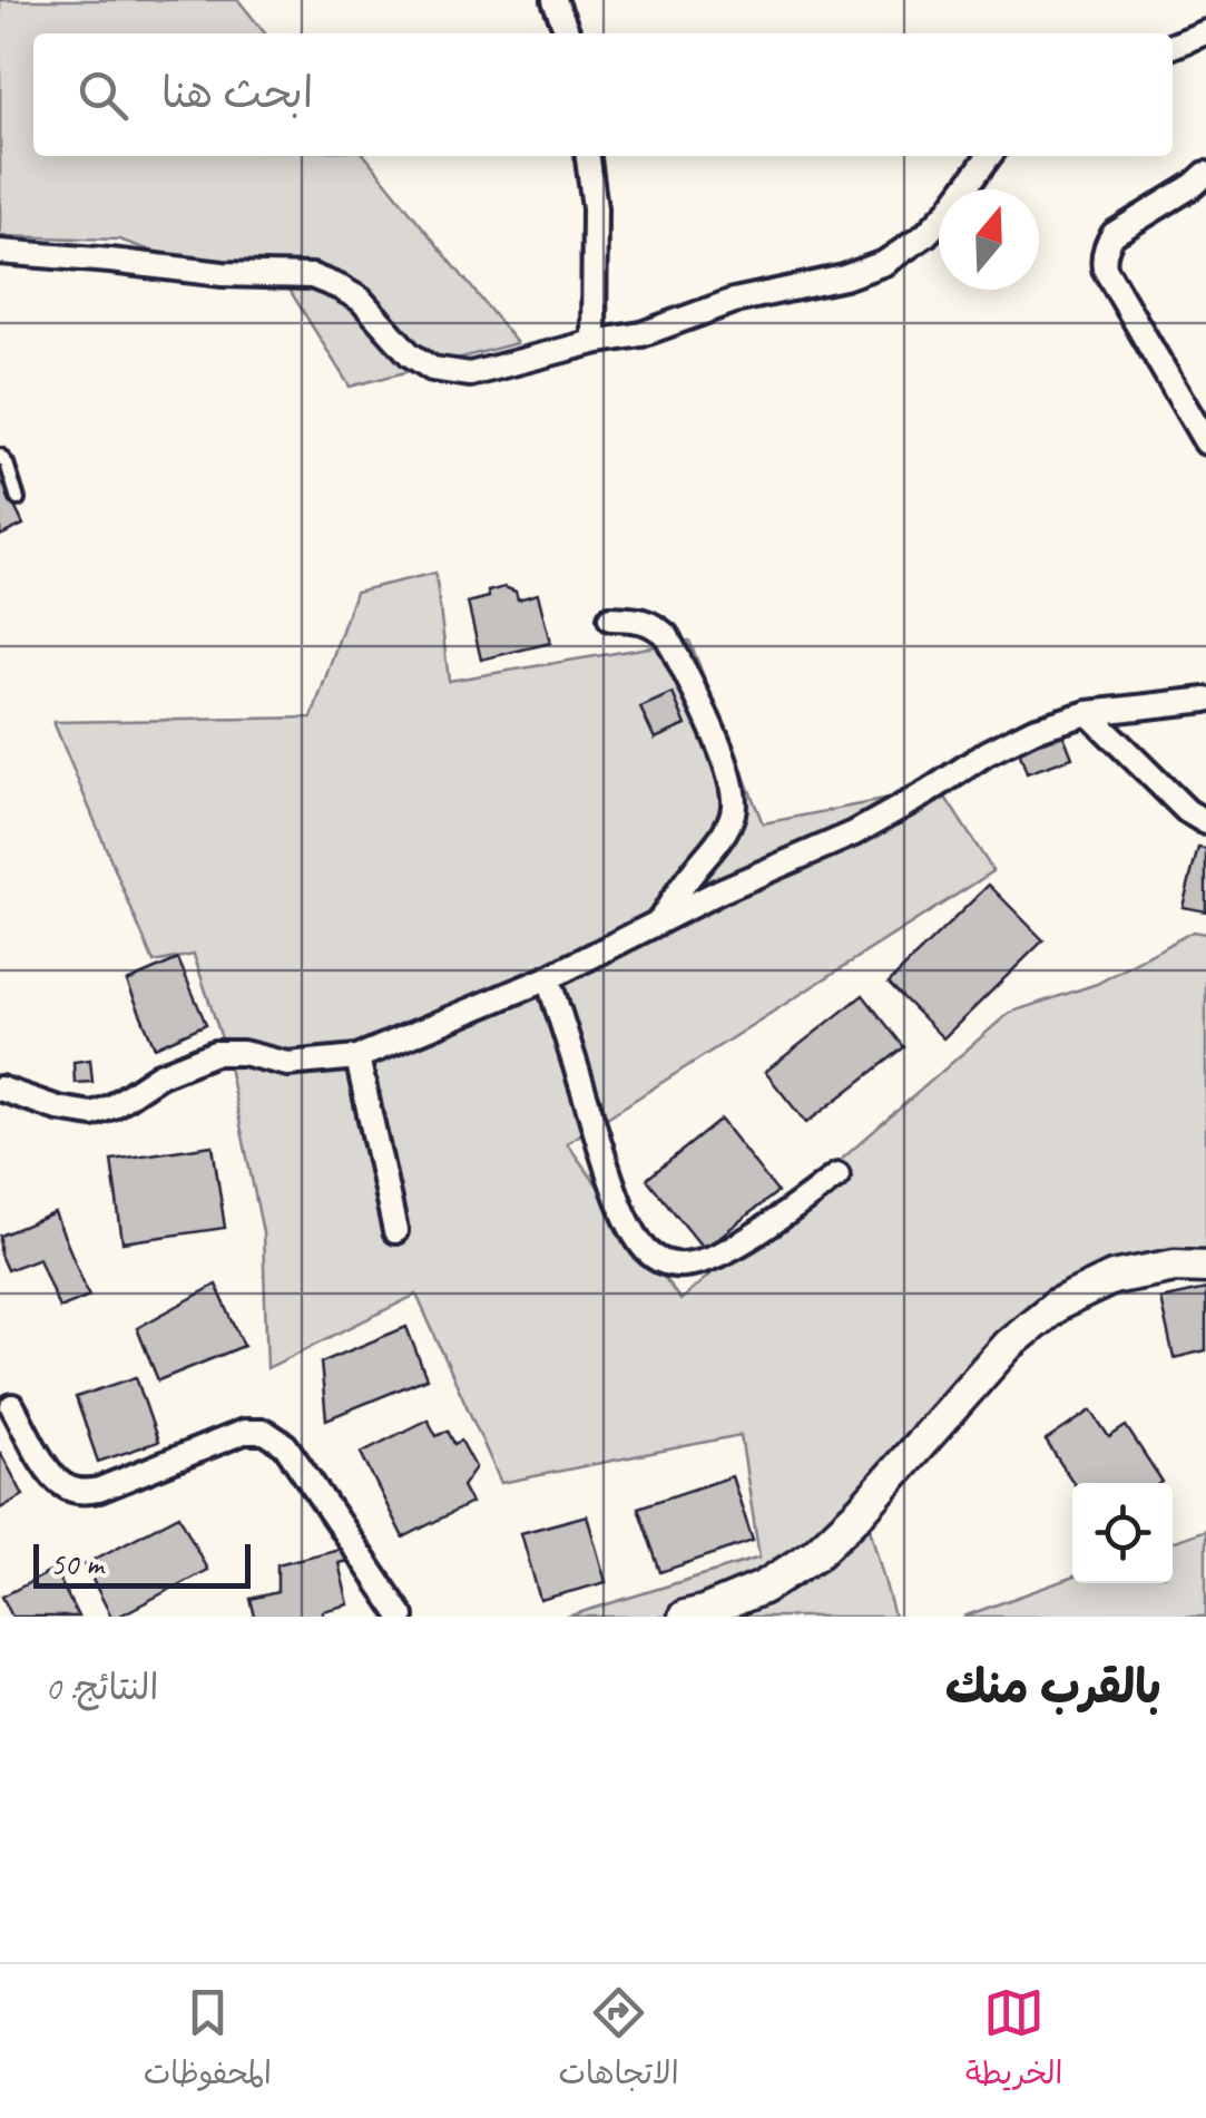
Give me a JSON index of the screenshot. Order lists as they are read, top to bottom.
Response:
{
  "scale_bar": "50 m",
  "north": "top",
  "page": {
    "search": "ابحث هنا",
    "scale": "50 m",
    "heading": ["بالقرب منك", "النتائج: 0"],
    "nav": ["الخريطة", "الاتجاهات", "المحفوظات"]
  }
}
